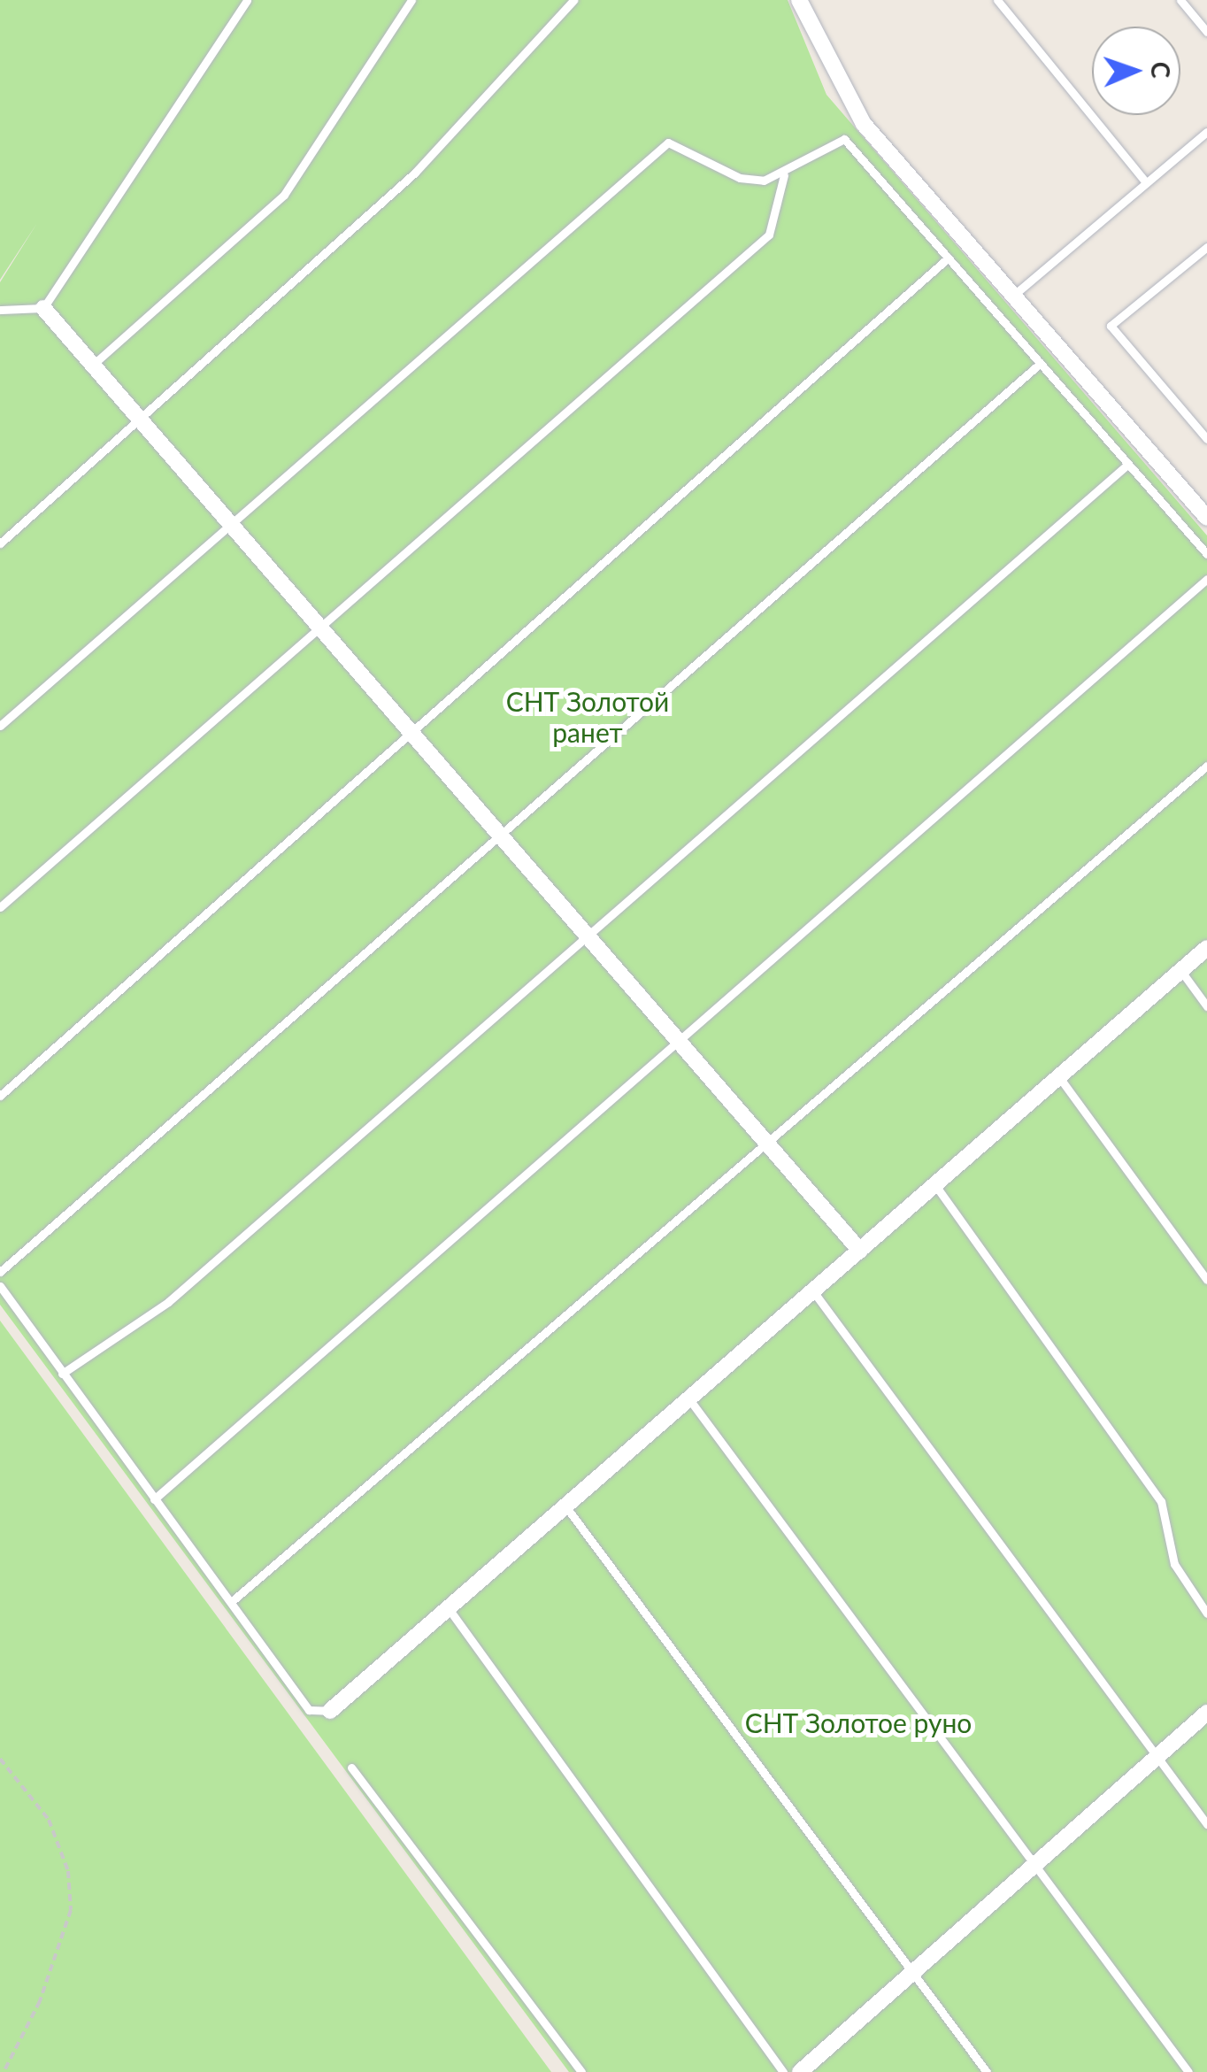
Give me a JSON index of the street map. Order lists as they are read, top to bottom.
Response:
{
  "parks": ["СНТ Золотой ранет", "СНТ Золотое руно"],
  "north": "right"
}
